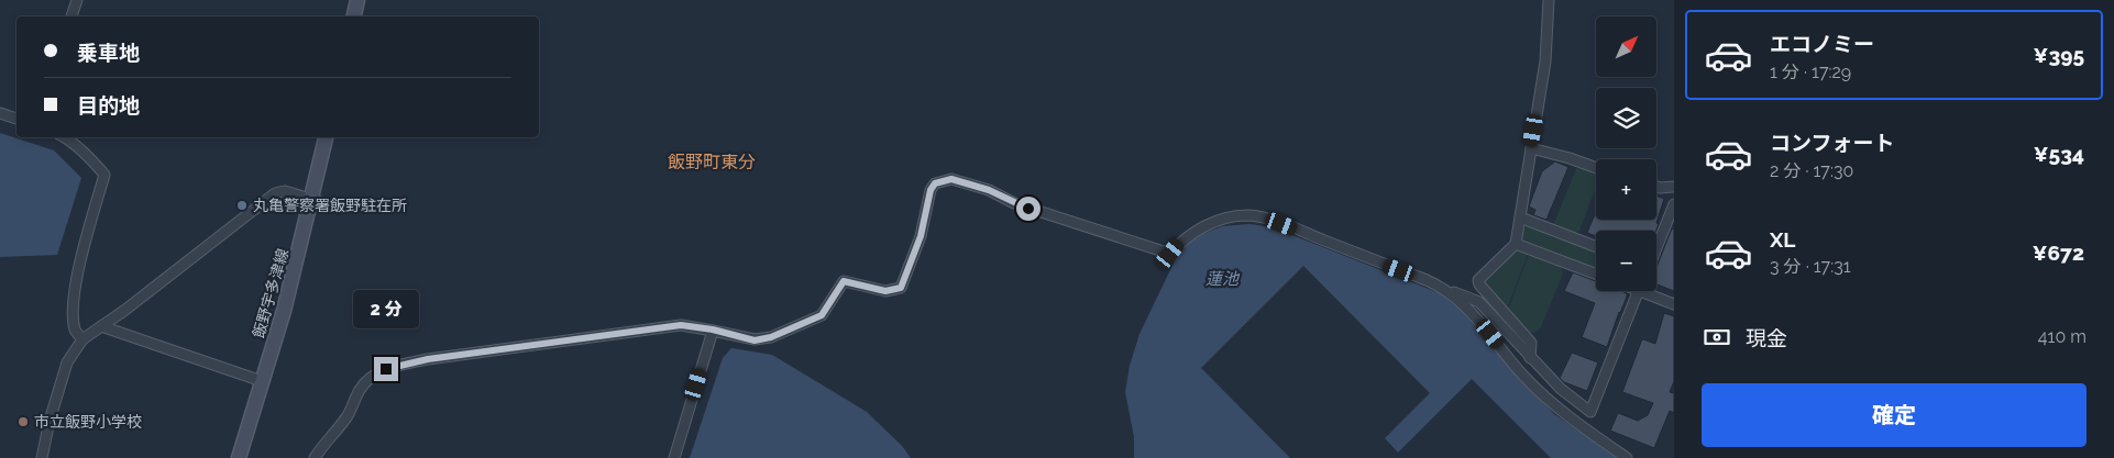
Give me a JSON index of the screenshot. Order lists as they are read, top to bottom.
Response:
{
  "streets": {
    "main road": ["飯野宇多津線"]
  },
  "districts": ["飯野町東分"],
  "water": ["蓮池"],
  "places": ["丸亀警察署飯野駐在所", "市立飯野小学校"],
  "north": "top right",
  "page": {
    "list": [
      {
        "name": "エコノミー",
        "note": "1 分 · 17:29",
        "value": "¥395"
      },
      {
        "name": "コンフォート",
        "note": "2 分 · 17:30",
        "value": "¥534"
      },
      {
        "name": "XL",
        "note": "3 分 · 17:31",
        "value": "¥672"
      }
    ],
    "map_buttons": ["+", "−"],
    "banner": ["乗車地", "目的地"],
    "bubble": "2 分",
    "pay": ["現金", "410 m"],
    "buttons": "確定"
  }
}
